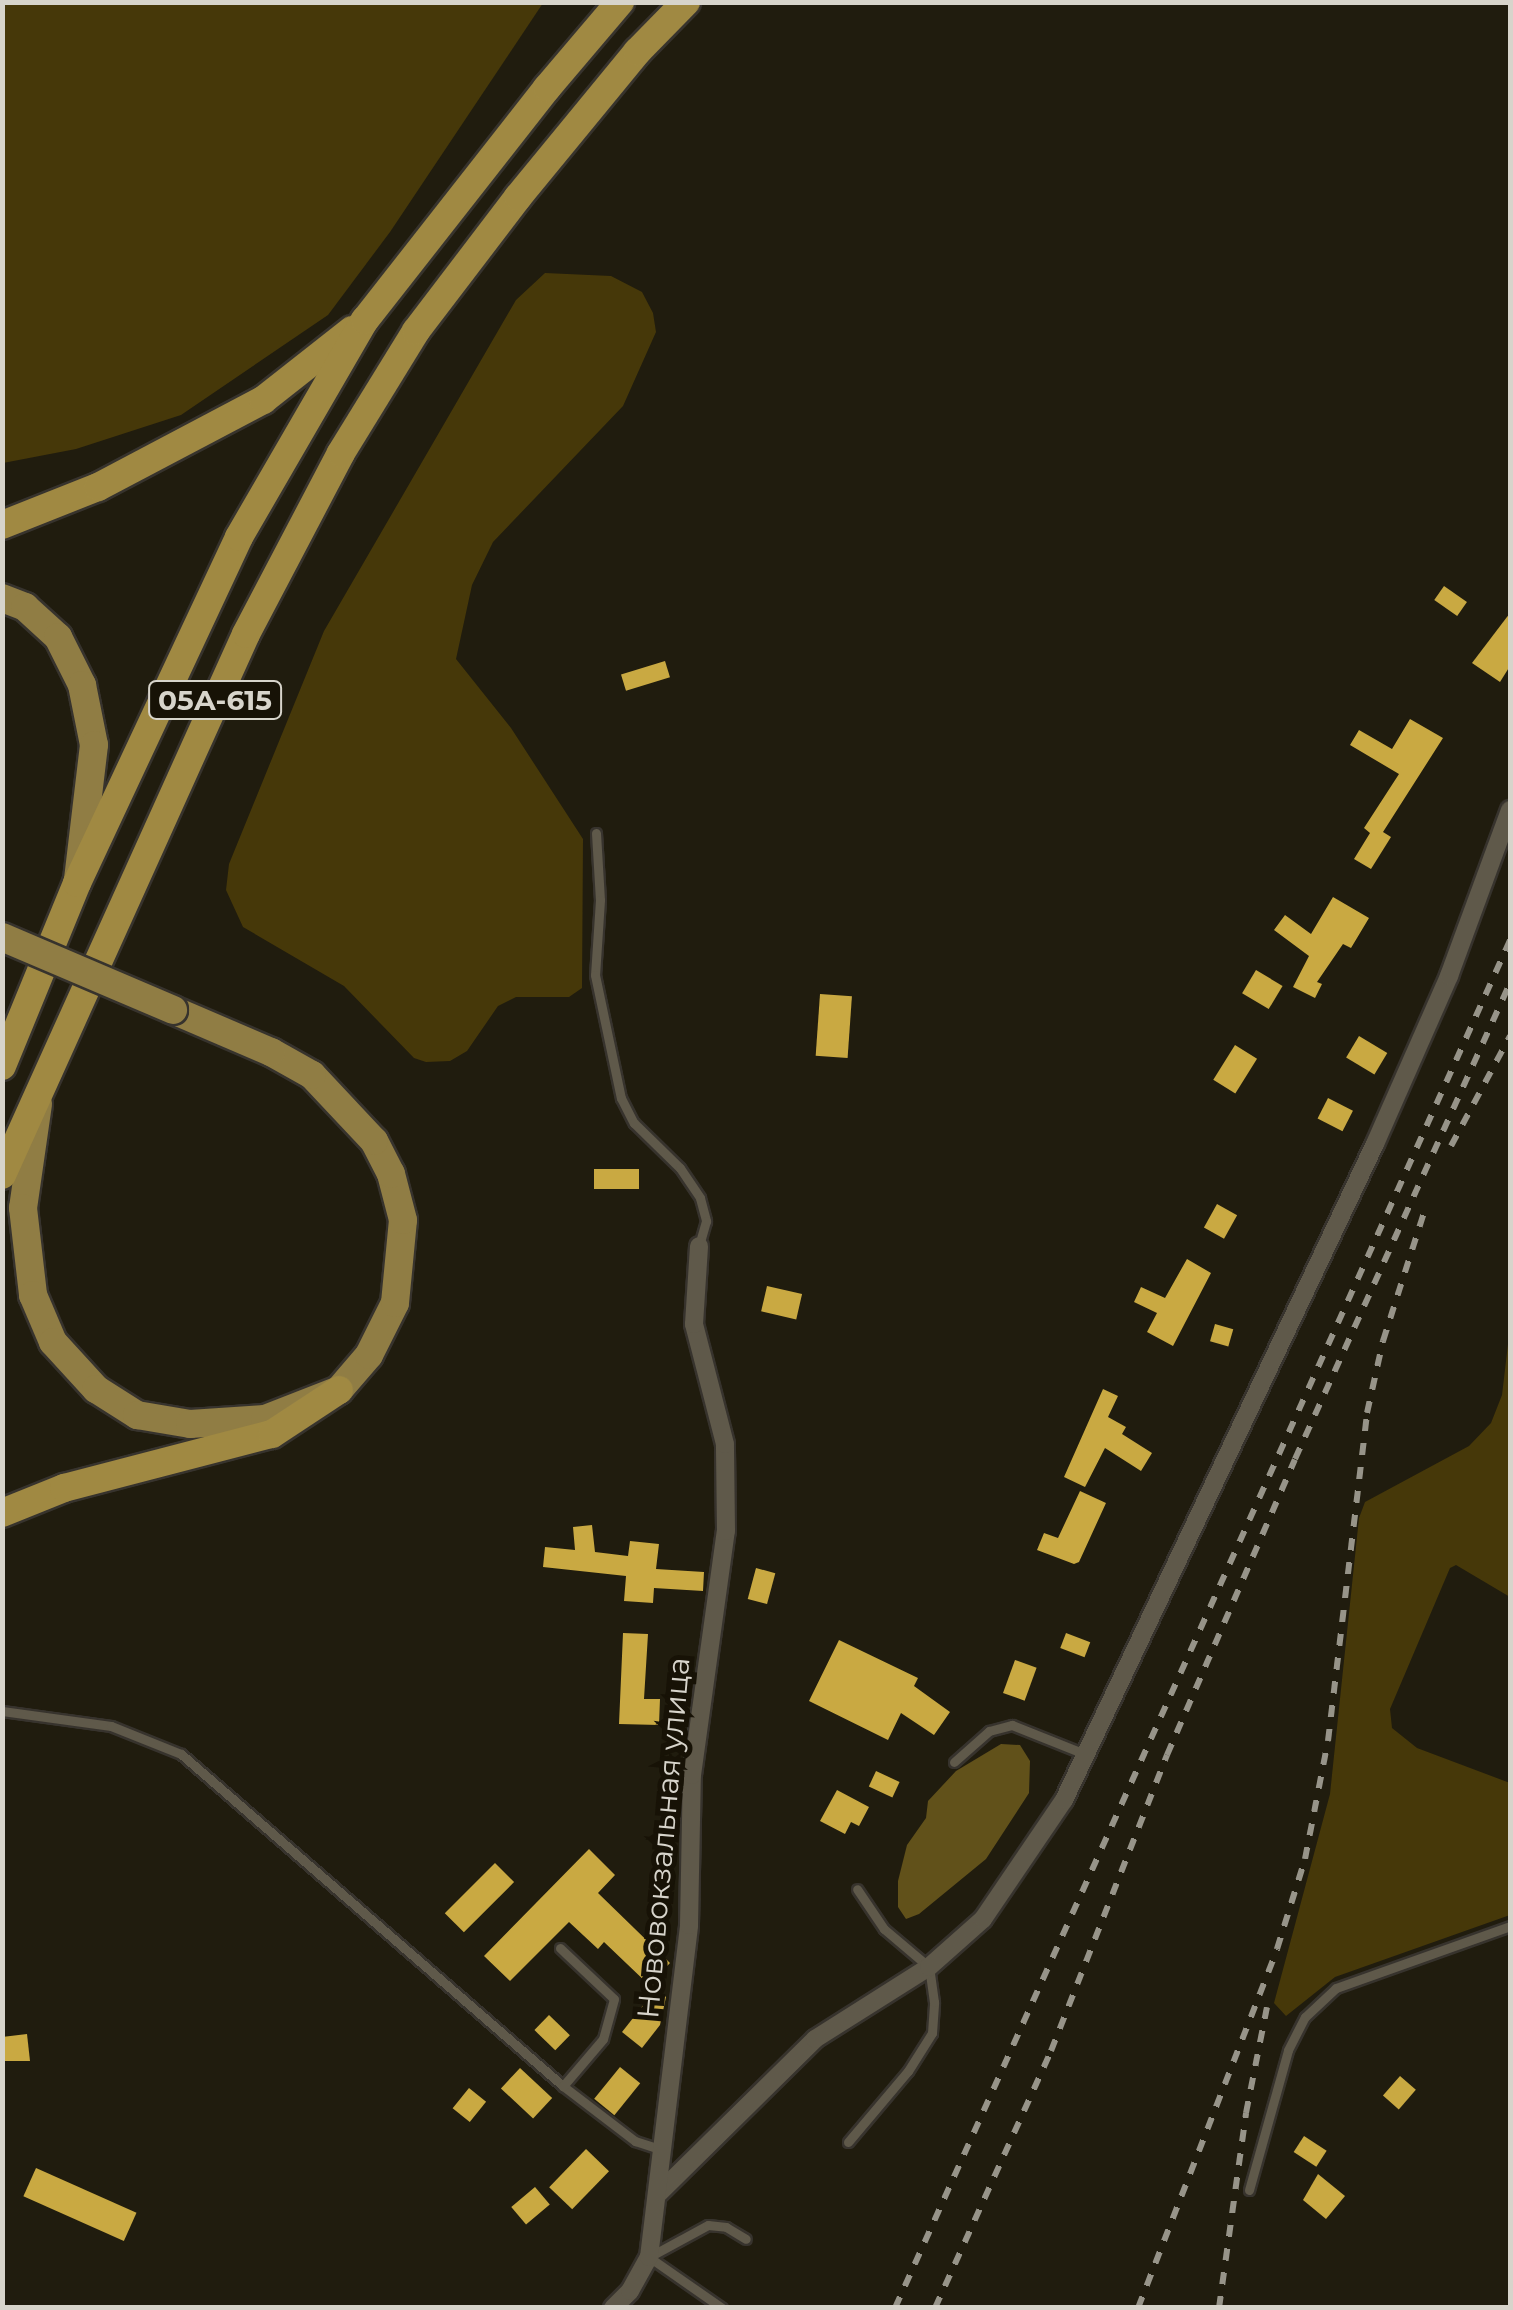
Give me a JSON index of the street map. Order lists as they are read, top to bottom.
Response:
{
  "streets": {
    "highway": ["05А-615"],
    "street": ["Нововокзальная улица"]
  }
}
